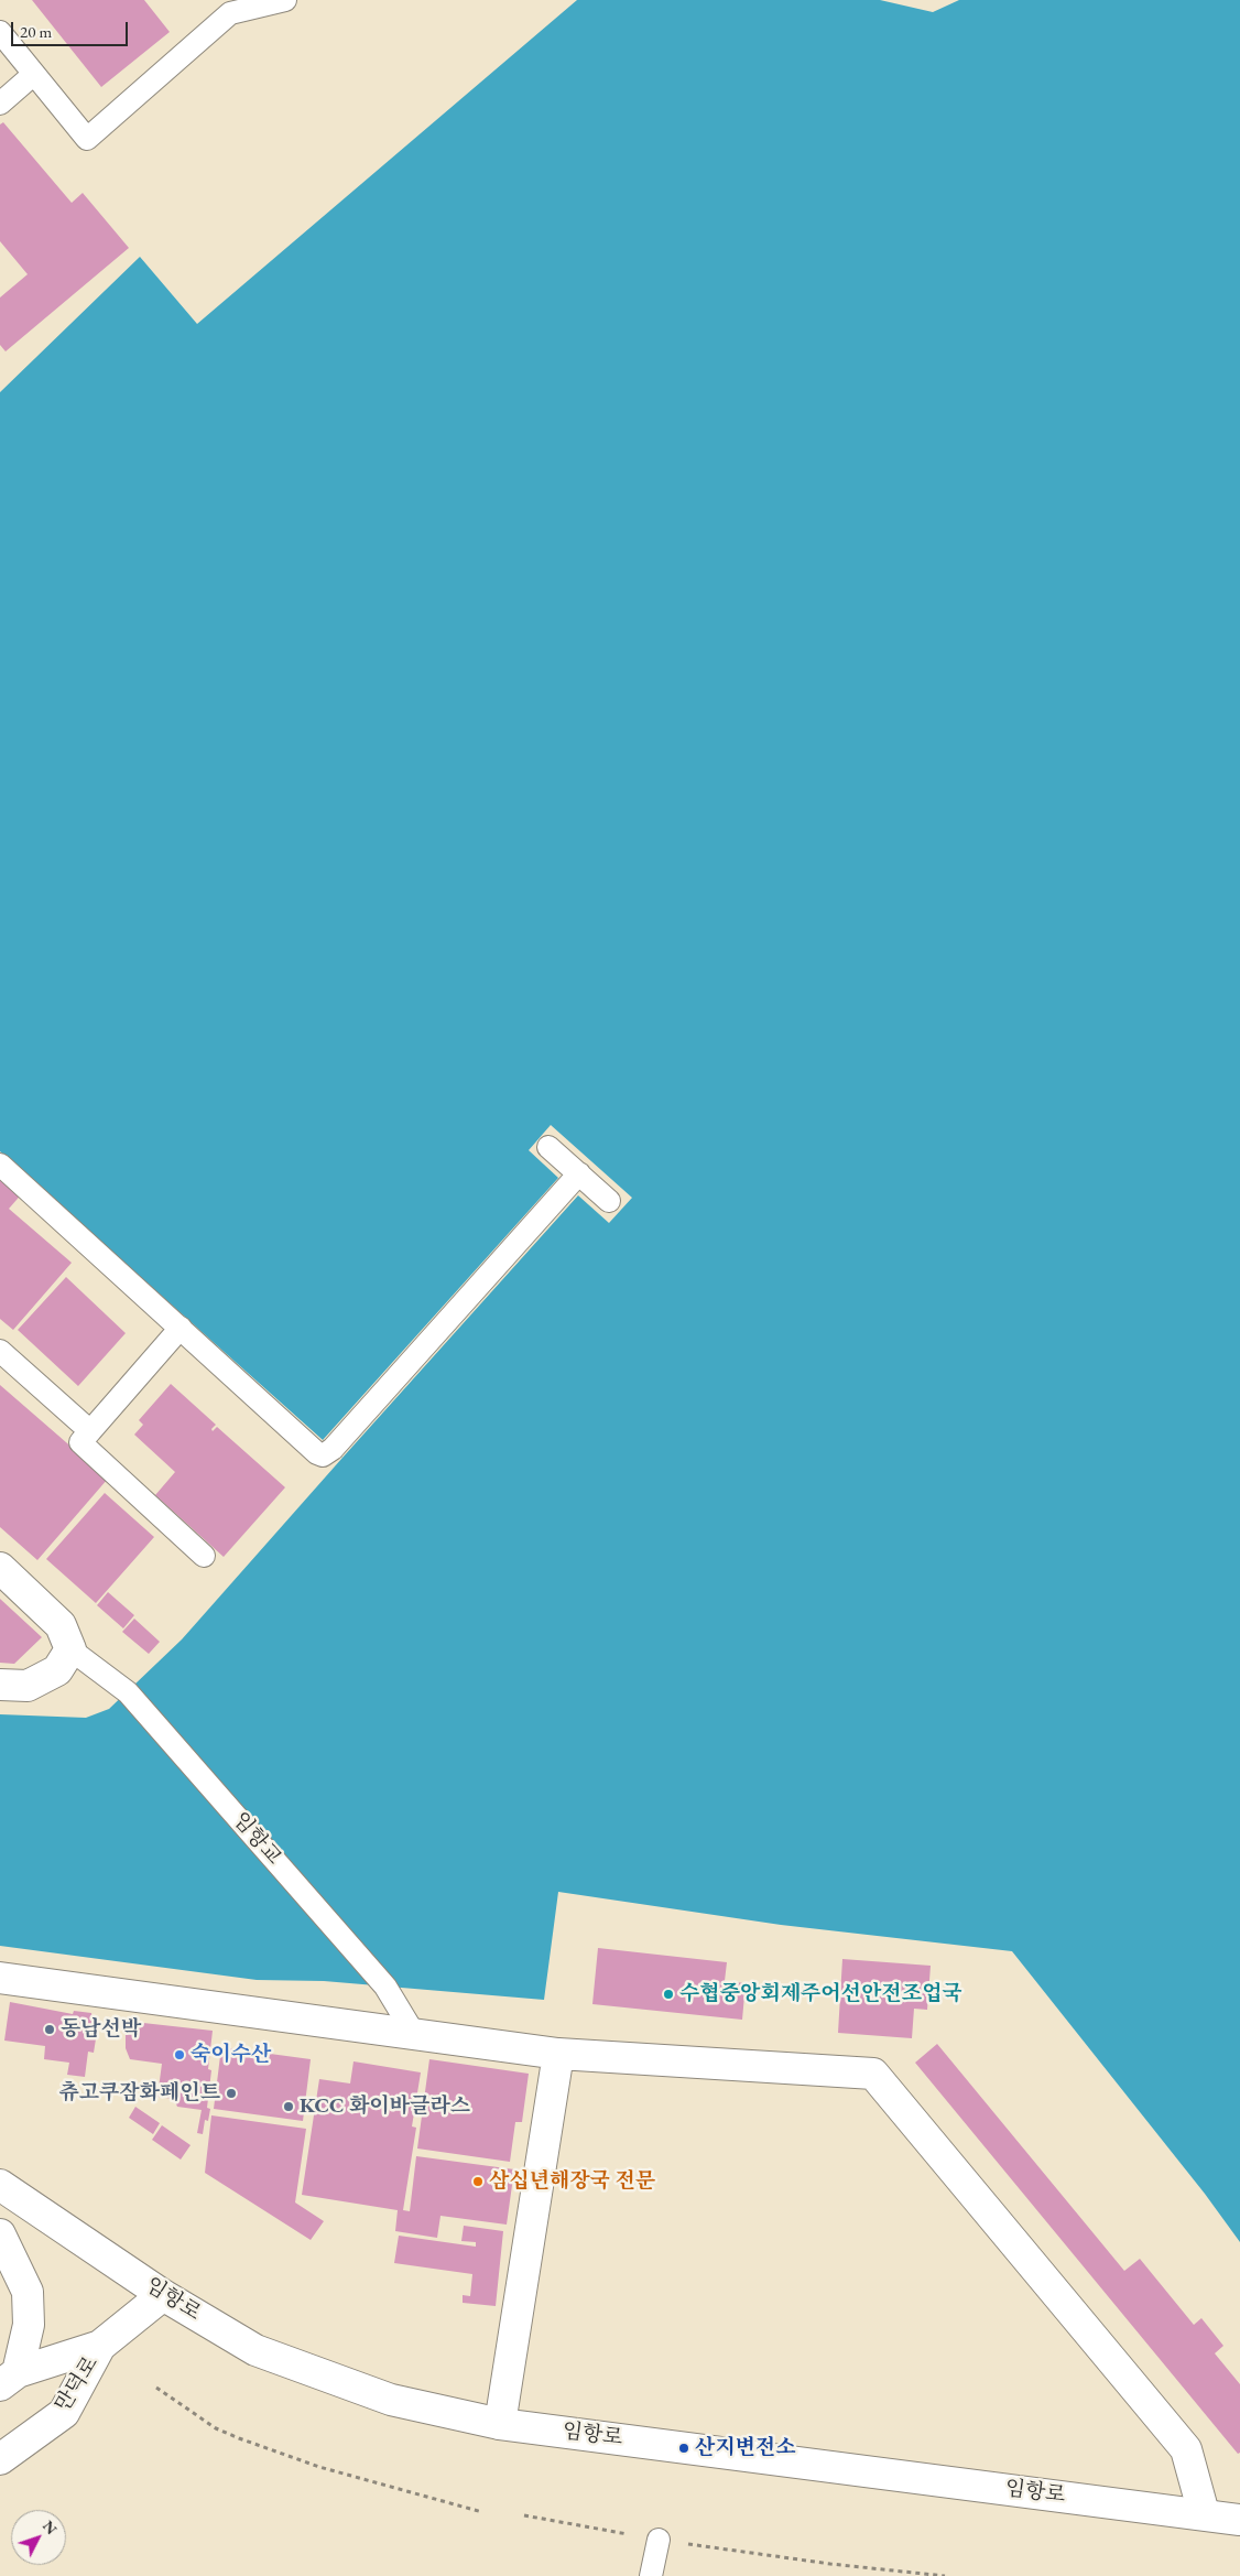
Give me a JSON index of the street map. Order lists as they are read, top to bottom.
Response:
{
  "streets": {
    "street": ["임항로", "만덕로"],
    "lane": ["임항교"]
  },
  "crossings": [
    ["임항로", "만덕로"]
  ],
  "places": [
    "수협중앙회제주어선안전조업국",
    "동남선박",
    "숙이수산",
    "츄고쿠잠화페인트",
    "KCC 화이바글라스",
    "삼십년해장국 전문",
    "산지변전소"
  ],
  "scale_bar": "20 m",
  "north": "top right"
}
